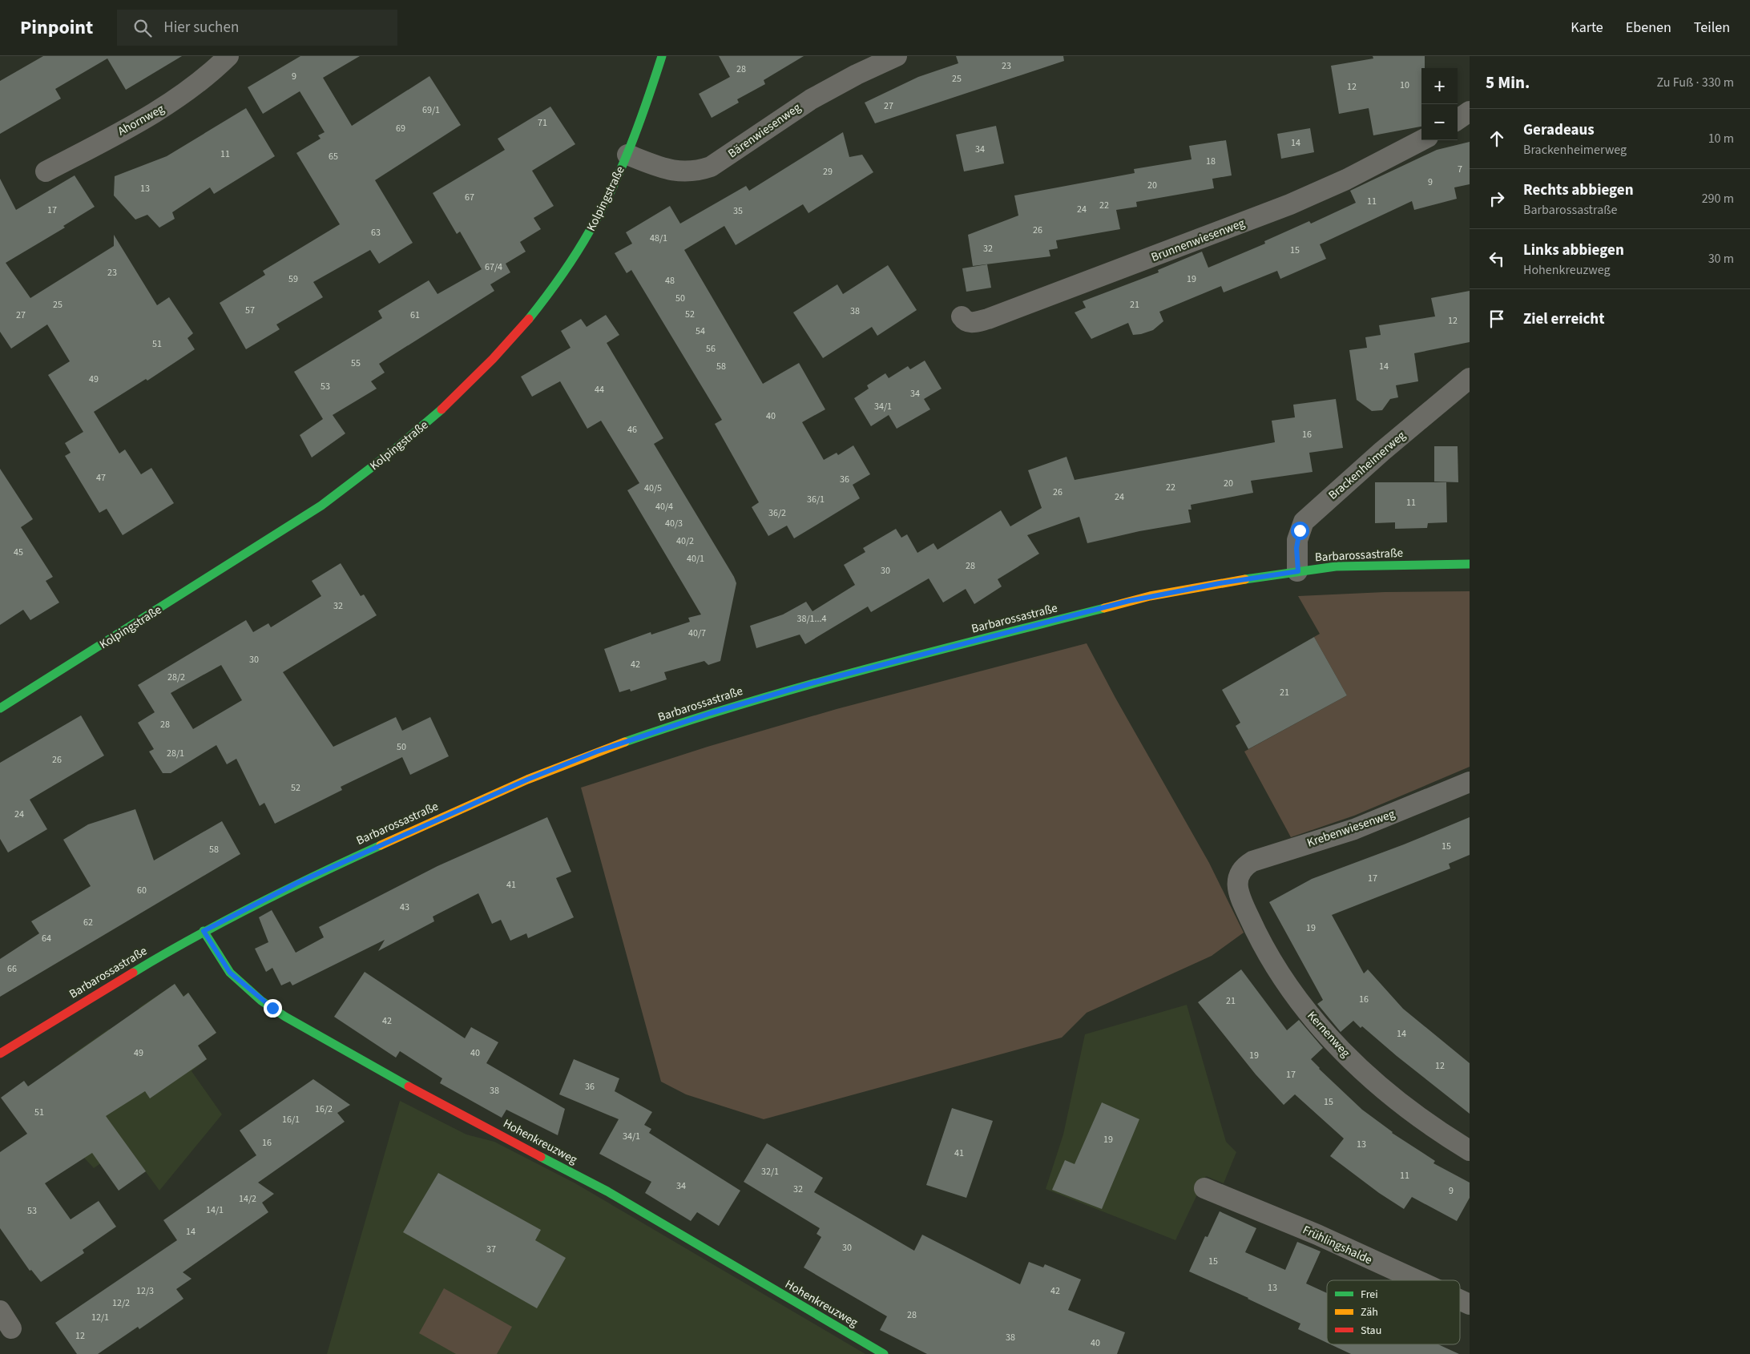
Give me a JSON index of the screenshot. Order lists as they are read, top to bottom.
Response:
{
  "streets": {
    "street": [
      "Ahornweg",
      "Bärenwiesenweg",
      "Kolpingstraße",
      "Brunnenwiesenweg",
      "Brackenheimerweg",
      "Barbarossastraße",
      "Krebenwiesenweg",
      "Kernenweg",
      "Hohenkreuzweg",
      "Frühlingshalde"
    ]
  },
  "crossings": [
    ["Bärenwiesenweg", "Kolpingstraße"],
    ["Brackenheimerweg", "Barbarossastraße"],
    ["Barbarossastraße", "Hohenkreuzweg"],
    ["Krebenwiesenweg", "Kernenweg"]
  ],
  "house_numbers": [
    "23",
    "28",
    "9",
    "25",
    "10",
    "12",
    "27",
    "69/1",
    "71",
    "69",
    "14",
    "34",
    "11",
    "65",
    "18",
    "7",
    "29",
    "9",
    "20",
    "13",
    "67",
    "11",
    "22",
    "24",
    "17",
    "35",
    "26",
    "63",
    "48/1",
    "32",
    "15",
    "67/4",
    "23",
    "59",
    "19",
    "48",
    "50",
    "25",
    "21",
    "57",
    "38",
    "52",
    "27",
    "61",
    "12",
    "54",
    "51",
    "56",
    "55",
    "58",
    "14",
    "49",
    "53",
    "44",
    "34",
    "34/1",
    "40",
    "46",
    "16",
    "47",
    "36",
    "20",
    "22",
    "40/5",
    "26",
    "24",
    "36/1",
    "11",
    "40/4",
    "36/2",
    "40/3",
    "40/2",
    "45",
    "40/1",
    "28",
    "30",
    "32",
    "38/1...4",
    "40/7",
    "30",
    "42",
    "28/2",
    "21",
    "28",
    "50",
    "28/1",
    "26",
    "52",
    "24",
    "15",
    "58",
    "17",
    "41",
    "60",
    "43",
    "62",
    "19",
    "64",
    "66",
    "16",
    "21",
    "42",
    "14",
    "49",
    "40",
    "19",
    "12",
    "17",
    "36",
    "38",
    "15",
    "16/2",
    "51",
    "16/1",
    "34/1",
    "19",
    "16",
    "13",
    "41",
    "32/1",
    "11",
    "34",
    "32",
    "9",
    "14/2",
    "14/1",
    "53",
    "14",
    "30",
    "37",
    "15",
    "13",
    "12/3",
    "42",
    "12/2",
    "28",
    "12/1",
    "12",
    "38",
    "40"
  ],
  "legend": ["Frei", "Zäh", "Stau"],
  "page": {
    "header": "Pinpoint",
    "search": "Hier suchen",
    "nav": ["Karte", "Ebenen", "Teilen"],
    "heading": ["5 Min.", "Zu Fuß · 330 m"],
    "map_buttons": ["+", "−"],
    "list": [
      ["Geradeaus", "Brackenheimerweg", "10 m"],
      ["Rechts abbiegen", "Barbarossastraße", "290 m"],
      ["Links abbiegen", "Hohenkreuzweg", "30 m"],
      "Ziel erreicht"
    ]
  }
}
